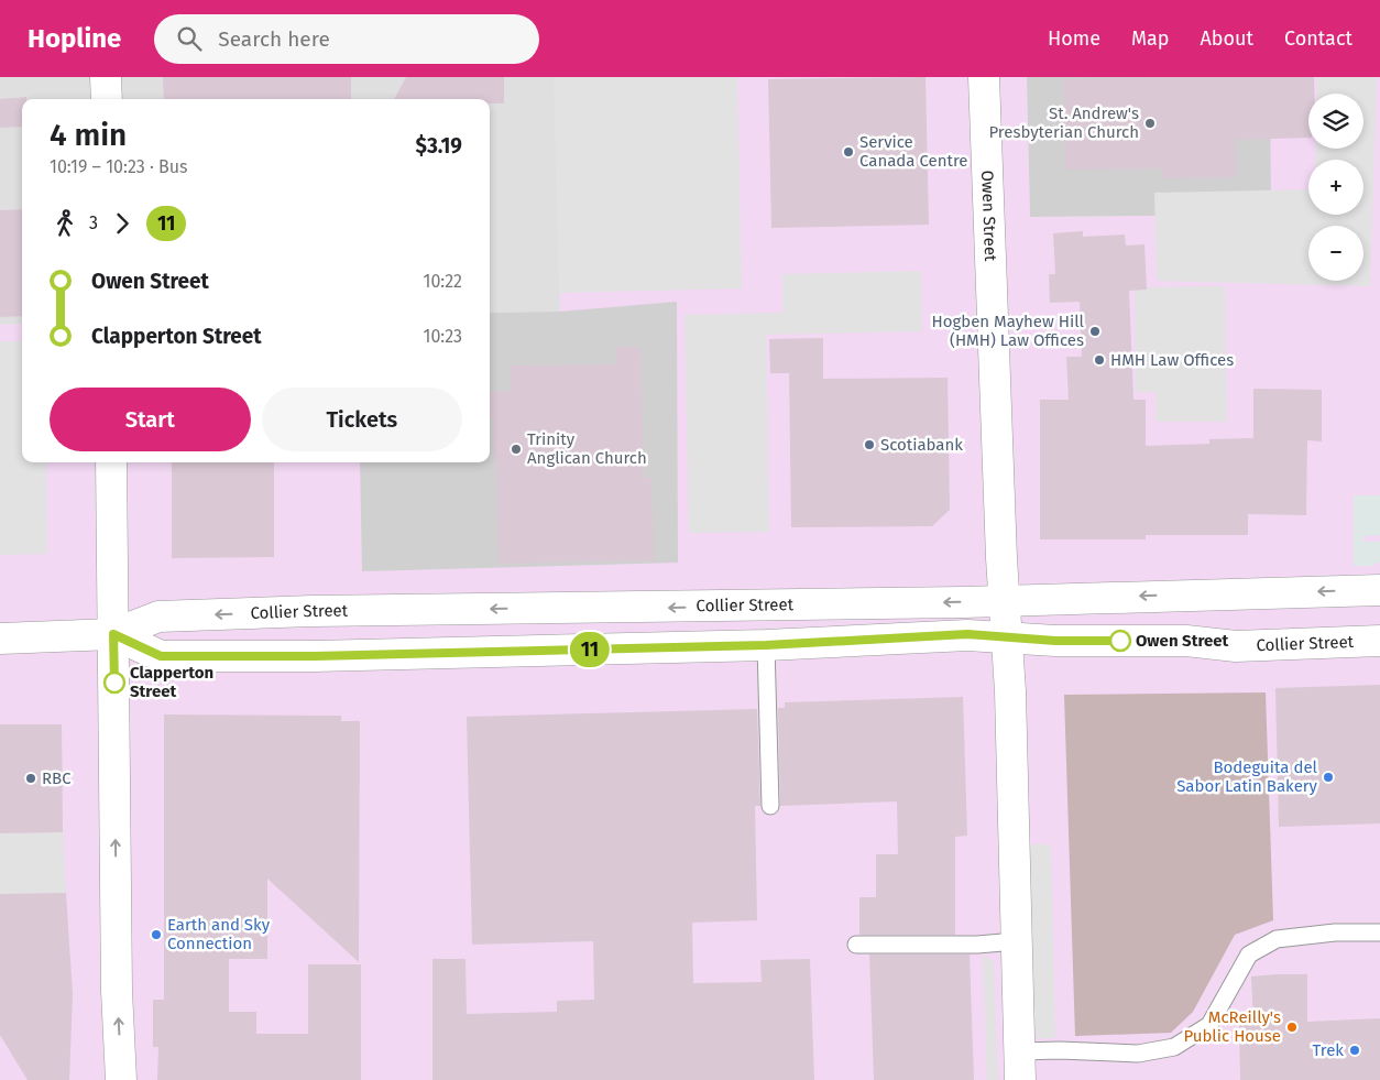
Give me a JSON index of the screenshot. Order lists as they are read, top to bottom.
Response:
{
  "streets": {
    "street": ["Owen Street", "Collier Street"]
  },
  "crossings": [
    ["Owen Street", "Collier Street"]
  ],
  "places": [
    "St. Andrew's Presbyterian Church",
    "Service Canada Centre",
    "Hogben Mayhew Hill (HMH) Law Offices",
    "HMH Law Offices",
    "Scotiabank",
    "Trinity Anglican Church",
    "Owen Street",
    "Clapperton Street",
    "Bodeguita del Sabor Latin Bakery",
    "RBC",
    "Earth and Sky Connection",
    "McReilly's Public House",
    "Trek"
  ],
  "lines": ["bus line 11"],
  "page": {
    "header": "Hopline",
    "search": "Search here",
    "nav": [
      "Home",
      "Map",
      "About",
      "Contact"
    ],
    "on_map": "11",
    "map_buttons": ["+", "−"],
    "heading": ["4 min", "10:19 – 10:23 · Bus", "$3.19"],
    "legs": ["3", "11"],
    "list": [
      {
        "name": "Owen Street",
        "value": "10:22"
      },
      {
        "name": "Clapperton Street",
        "value": "10:23"
      }
    ],
    "buttons": ["Start", "Tickets"]
  }
}
